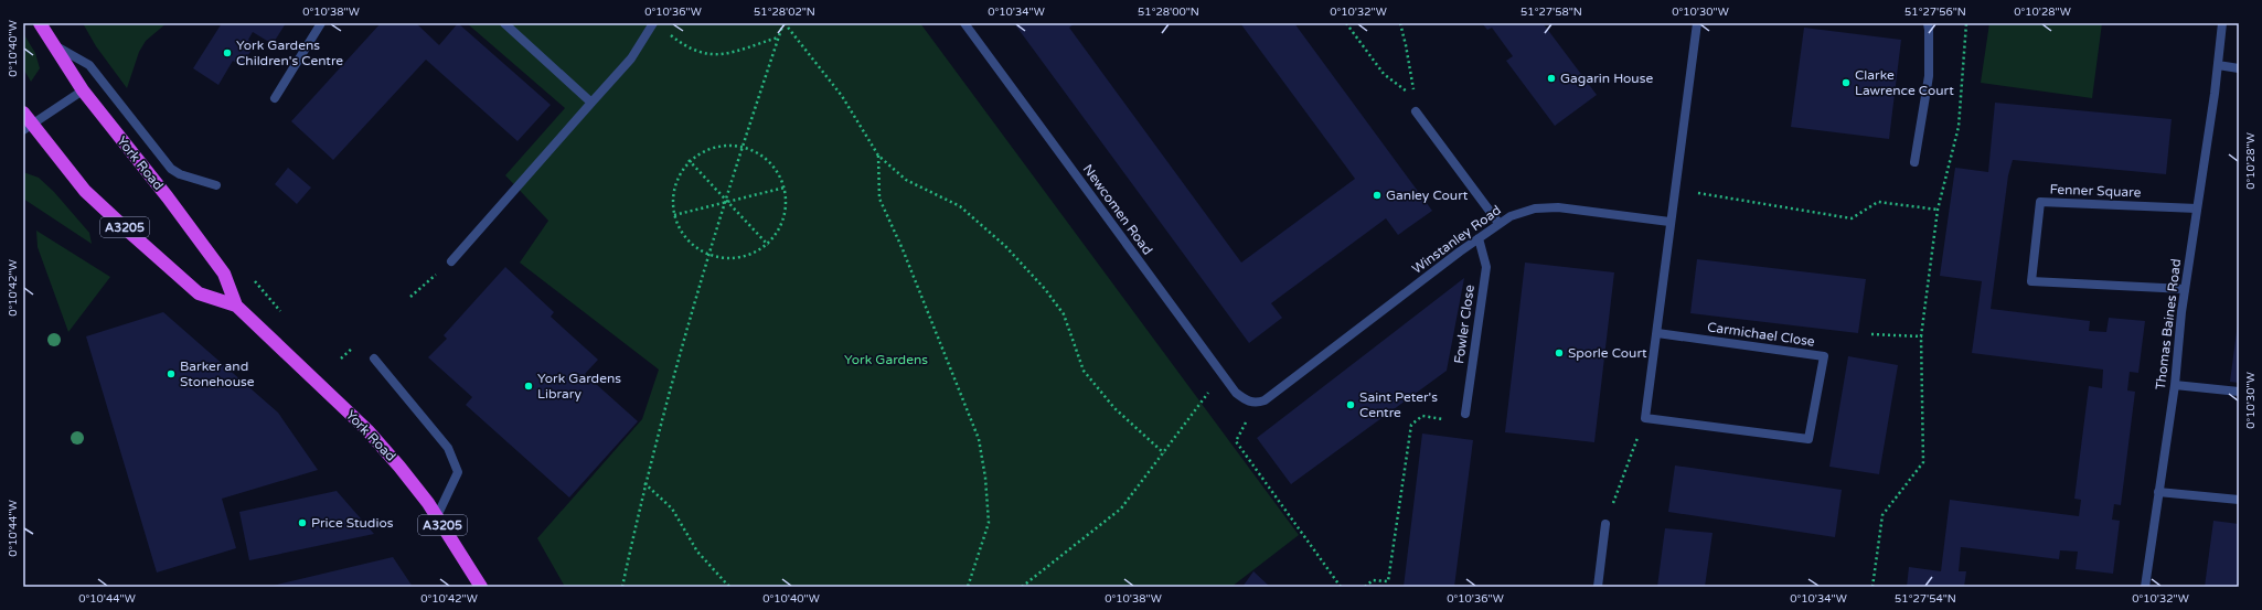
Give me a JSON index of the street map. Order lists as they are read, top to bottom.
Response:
{
  "streets": {
    "highway": ["York Road", "A3205"],
    "street": [
      "Fenner Square",
      "Newcomen Road",
      "Winstanley Road",
      "Fowler Close",
      "Thomas Baines Road",
      "Carmichael Close"
    ]
  },
  "crossings": [
    ["Fenner Square", "Thomas Baines Road"],
    ["Newcomen Road", "Winstanley Road"],
    ["Winstanley Road", "Fowler Close"]
  ],
  "parks": ["York Gardens"],
  "places": [
    "York Gardens Children's Centre",
    "Gagarin House",
    "Clarke Lawrence Court",
    "Ganley Court",
    "Sporle Court",
    "Barker and Stonehouse",
    "York Gardens Library",
    "Saint Peter's Centre",
    "Price Studios"
  ],
  "coordinates": [
    "0°10'38\"W",
    "0°10'36\"W",
    "51°28'02\"N",
    "0°10'34\"W",
    "51°28'00\"N",
    "0°10'32\"W",
    "51°27'58\"N",
    "0°10'30\"W",
    "51°27'56\"N",
    "0°10'28\"W",
    "0°10'40\"W",
    "0°10'42\"W",
    "0°10'44\"W",
    "51°27'54\"N"
  ]
}
